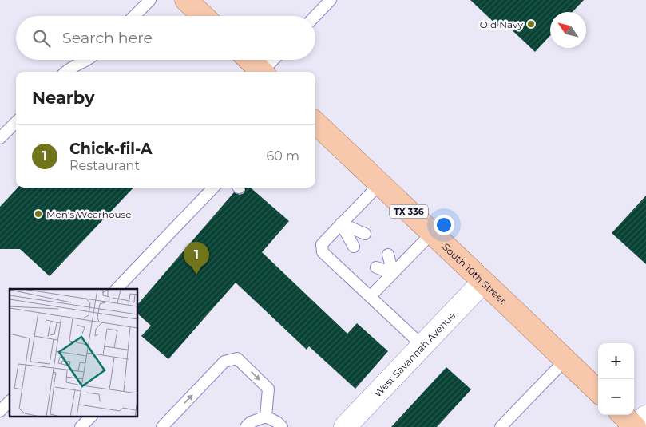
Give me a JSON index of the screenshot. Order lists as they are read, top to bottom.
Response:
{
  "streets": {
    "main road": ["TX 336", "South 10th Street"],
    "street": ["West Savannah Avenue"]
  },
  "crossings": [
    ["South 10th Street", "West Savannah Avenue"]
  ],
  "places": ["Old Navy", "Men's Wearhouse"],
  "north": "top left",
  "page": {
    "search": "Search here",
    "heading": "Nearby",
    "list": [
      {
        "mark": "1",
        "name": "Chick-fil-A",
        "note": "Restaurant",
        "value": "60 m"
      }
    ],
    "pins": "1",
    "map_buttons": ["+", "−"]
  }
}
